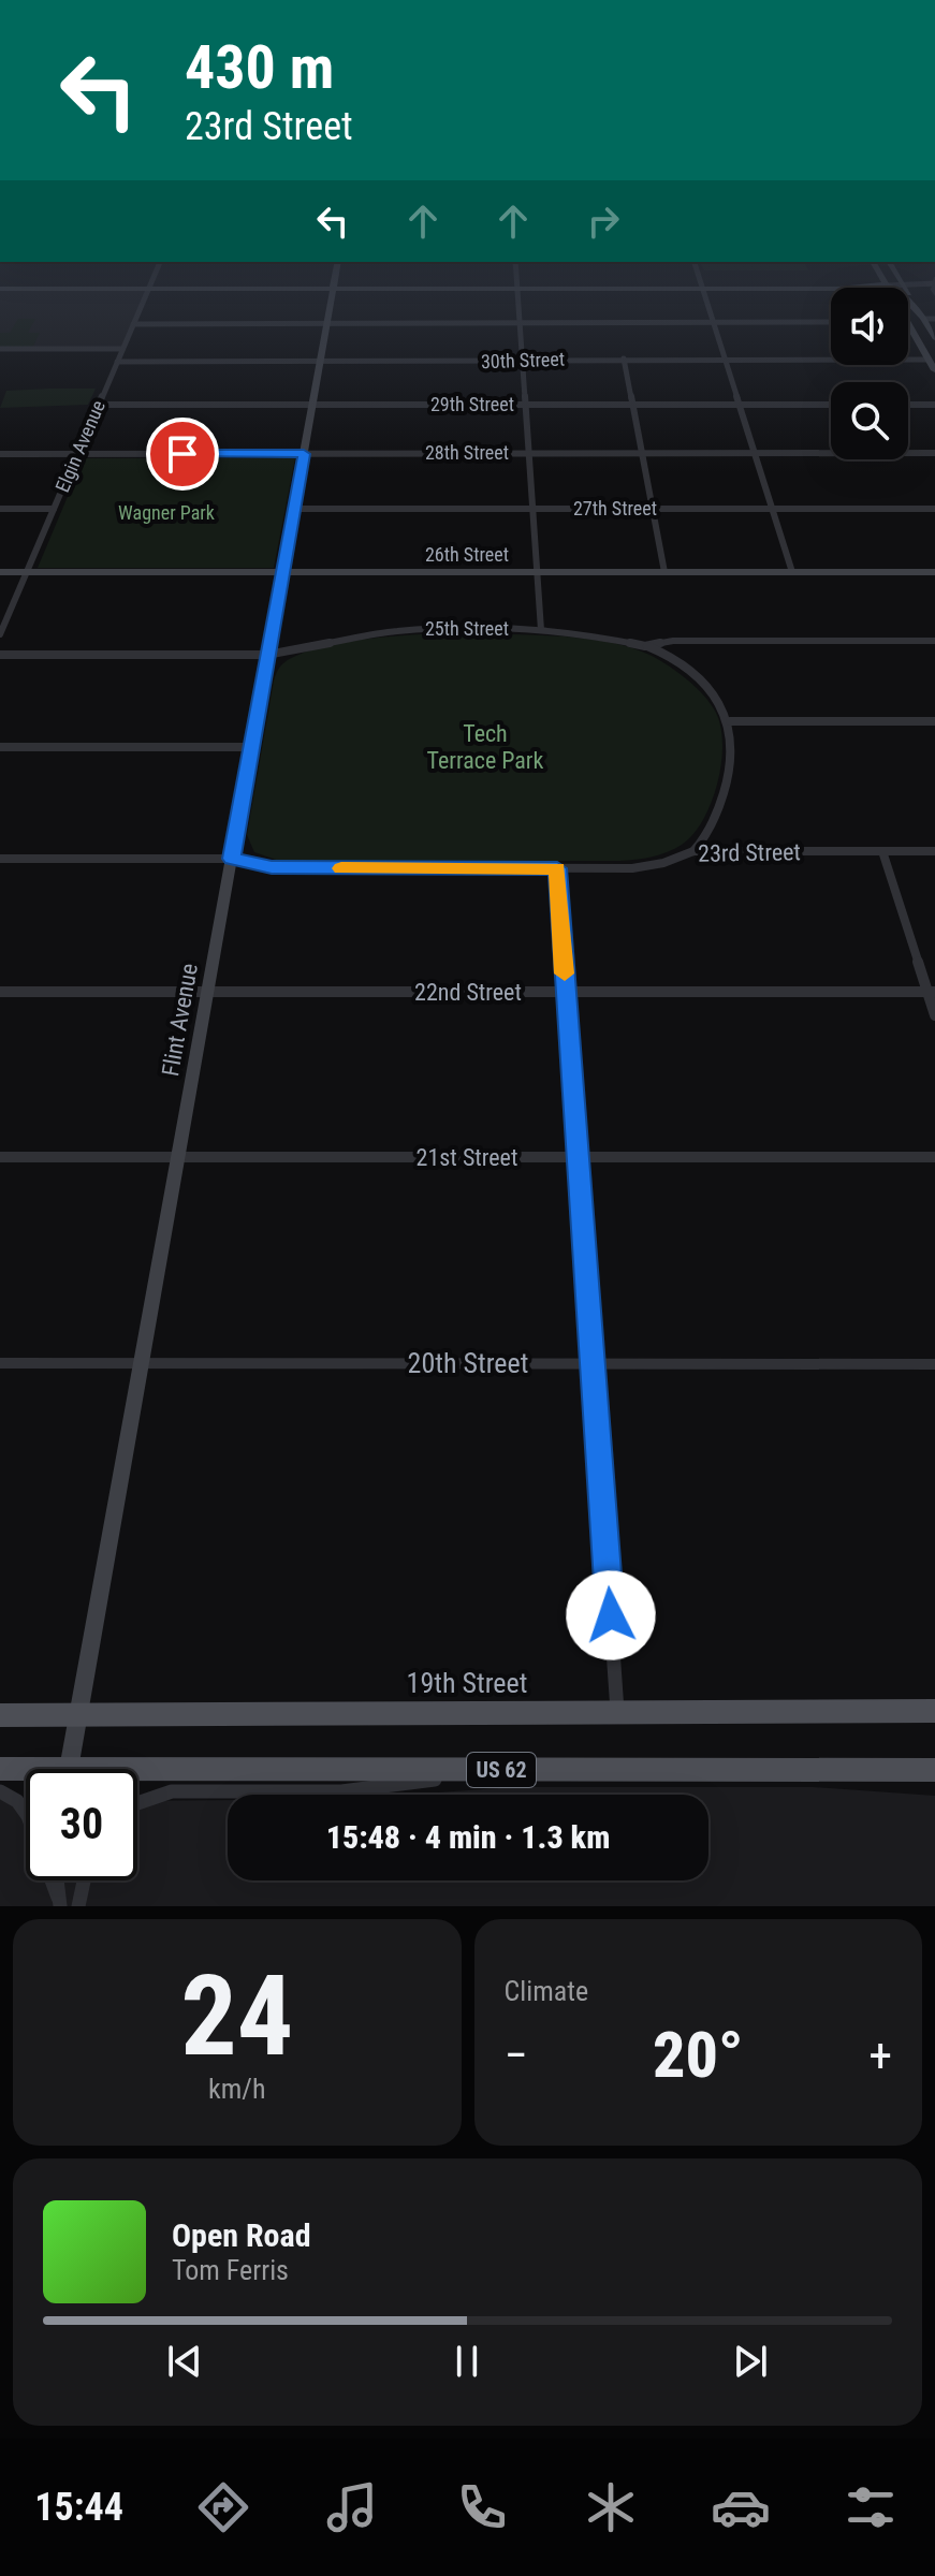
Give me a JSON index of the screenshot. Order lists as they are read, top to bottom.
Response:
{
  "streets": {
    "main road": ["19th Street", "US 62"],
    "street": [
      "30th Street",
      "29th Street",
      "Elgin Avenue",
      "28th Street",
      "27th Street",
      "26th Street",
      "25th Street",
      "23rd Street",
      "22nd Street",
      "Flint Avenue",
      "21st Street",
      "20th Street"
    ]
  },
  "crossings": [
    ["30th Street", "Elgin Avenue"],
    ["30th Street", "Flint Avenue"],
    ["29th Street", "Elgin Avenue"],
    ["29th Street", "Flint Avenue"],
    ["Elgin Avenue", "28th Street"],
    ["Elgin Avenue", "26th Street"],
    ["28th Street", "Flint Avenue"],
    ["27th Street", "Flint Avenue"],
    ["26th Street", "Flint Avenue"],
    ["25th Street", "Flint Avenue"],
    ["23rd Street", "Flint Avenue"],
    ["22nd Street", "Flint Avenue"],
    ["Flint Avenue", "21st Street"],
    ["Flint Avenue", "20th Street"],
    ["Flint Avenue", "19th Street"]
  ],
  "parks": ["Wagner Park", "Tech Terrace Park"],
  "page": {
    "turn": ["430 m", "23rd Street"],
    "limit": "30",
    "trip": "15:48 · 4 min · 1.3 km",
    "tile": [
      ["24", "km/h"],
      "Climate"
    ],
    "heat": ["−", "20°", "+"],
    "song": ["Open Road", "Tom Ferris"],
    "tabs": "15:44"
  }
}
